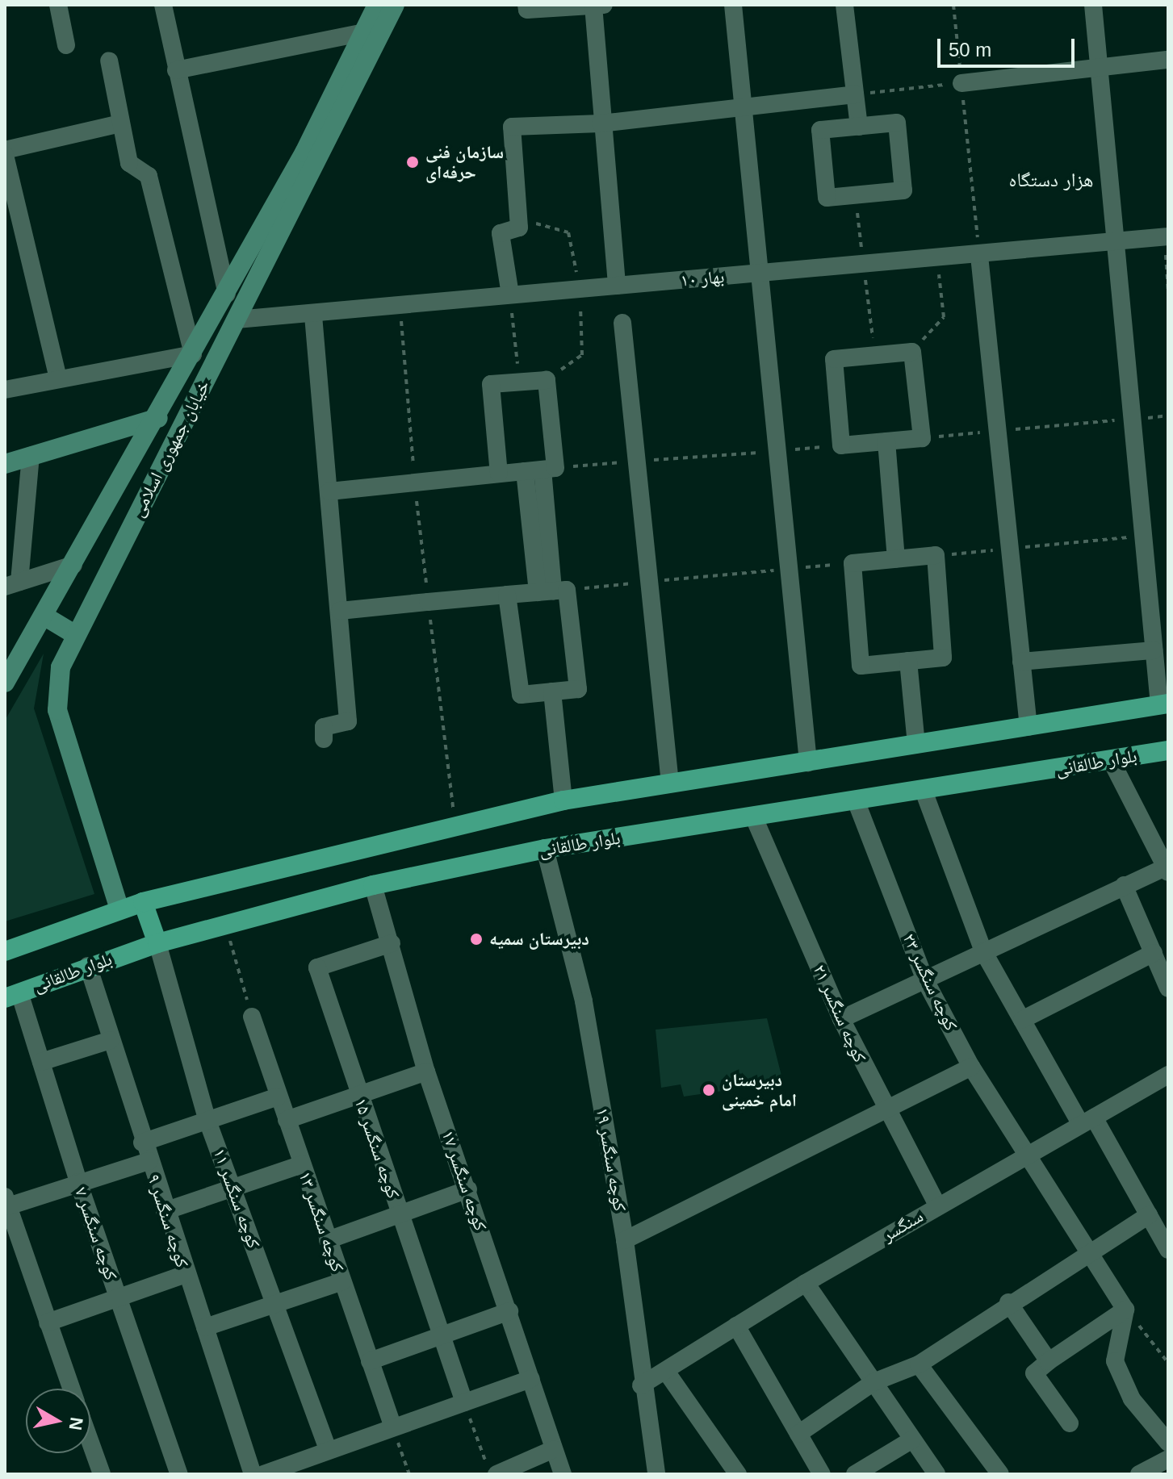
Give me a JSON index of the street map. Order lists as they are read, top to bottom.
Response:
{
  "streets": {
    "main road": ["بلوار طالقانی"],
    "street": [
      "بهار ۱۰",
      "خیابان جمهوری اسلامی",
      "کوچه سنگسر ۲۳",
      "کوچه سنگسر ۲۱",
      "کوچه سنگسر ۱۵",
      "کوچه سنگسر ۱۹",
      "کوچه سنگسر ۱۷",
      "کوچه سنگسر ۱۱",
      "کوچه سنگسر ۹",
      "کوچه سنگسر ۱۳",
      "سنگسر",
      "کوچه سنگسر ۷"
    ]
  },
  "crossings": [
    ["بهار ۱۰", "خیابان جمهوری اسلامی"],
    ["بلوار طالقانی", "کوچه سنگسر ۲۳"],
    ["بلوار طالقانی", "کوچه سنگسر ۲۱"],
    ["بلوار طالقانی", "کوچه سنگسر ۱۹"],
    ["بلوار طالقانی", "کوچه سنگسر ۱۷"],
    ["بلوار طالقانی", "کوچه سنگسر ۱۱"],
    ["بلوار طالقانی", "کوچه سنگسر ۹"],
    ["بلوار طالقانی", "کوچه سنگسر ۷"],
    ["کوچه سنگسر ۲۳", "سنگسر"],
    ["کوچه سنگسر ۲۱", "سنگسر"],
    ["کوچه سنگسر ۱۵", "کوچه سنگسر ۱۷"],
    ["کوچه سنگسر ۱۹", "سنگسر"]
  ],
  "districts": ["هزار دستگاه"],
  "places": ["سازمان فنی حرفه‌ای", "دبیرستان سمیه", "دبیرستان امام خمینی"],
  "scale_bar": "50 m",
  "north": "right"
}
